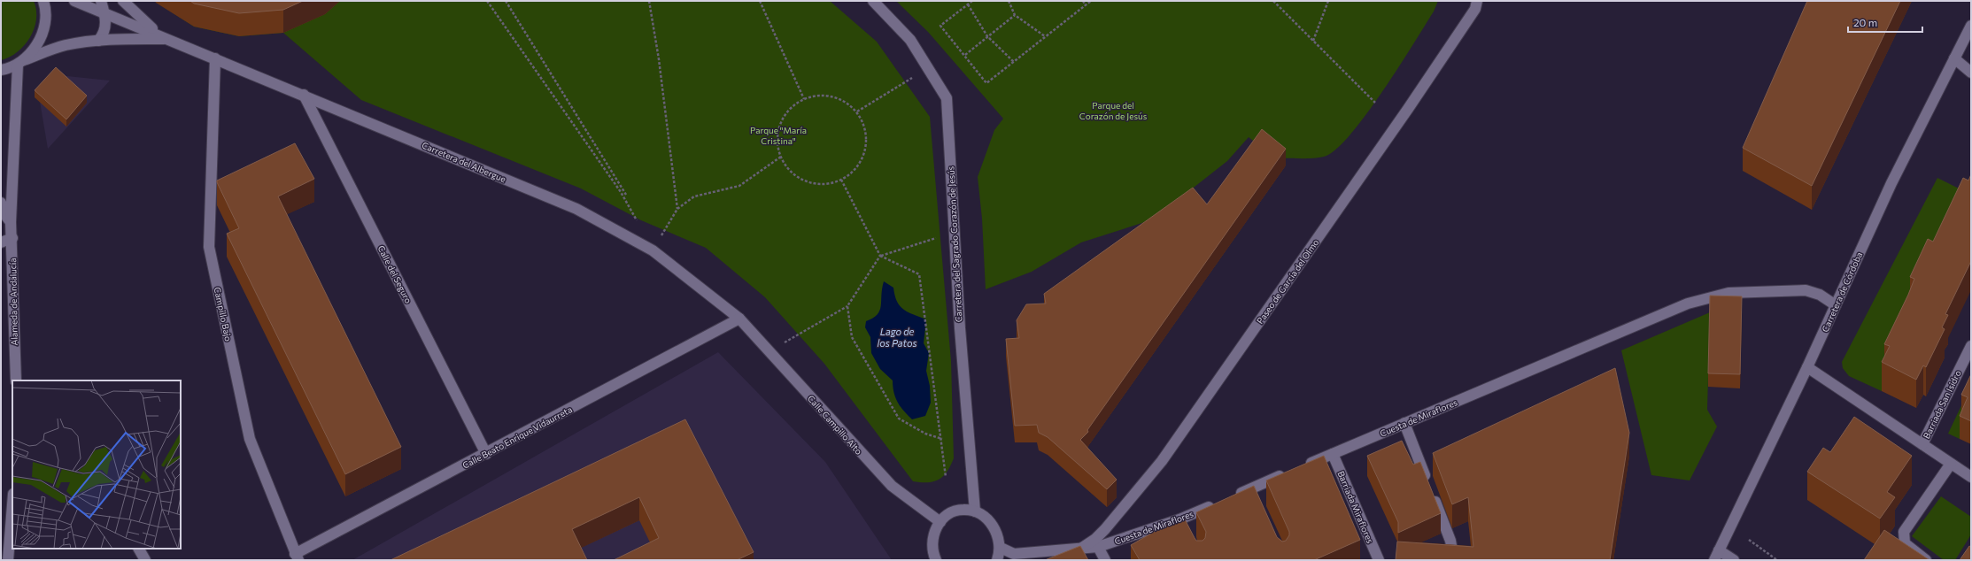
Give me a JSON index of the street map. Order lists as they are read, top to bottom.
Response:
{
  "streets": {
    "street": [
      "Carretera del Albergue",
      "Carretera del Sagrado Corazón de Jesús",
      "Calle del Seguro",
      "Paseo de García del Olmo",
      "Carretera de Córdoba",
      "Alameda de Andalucía",
      "Campillo Bajo",
      "Barriada San Isidro",
      "Cuesta de Miraflores",
      "Calle Campillo Alto",
      "Calle Beato Enrique Vidaurreta",
      "Barriada Miraflores"
    ]
  },
  "crossings": [
    ["Carretera del Albergue", "Calle del Seguro"],
    ["Carretera del Albergue", "Alameda de Andalucía"],
    ["Carretera del Albergue", "Campillo Bajo"],
    ["Carretera del Albergue", "Calle Campillo Alto"],
    ["Carretera del Albergue", "Calle Beato Enrique Vidaurreta"],
    ["Calle del Seguro", "Calle Beato Enrique Vidaurreta"],
    ["Paseo de García del Olmo", "Cuesta de Miraflores"],
    ["Carretera de Córdoba", "Cuesta de Miraflores"],
    ["Campillo Bajo", "Calle Beato Enrique Vidaurreta"],
    ["Cuesta de Miraflores", "Barriada Miraflores"],
    ["Calle Campillo Alto", "Calle Beato Enrique Vidaurreta"]
  ],
  "water": ["Lago de los Patos"],
  "parks": ["Parque del Corazón de Jesús", "Parque \"María Cristina\""],
  "scale_bar": "20 m"
}
